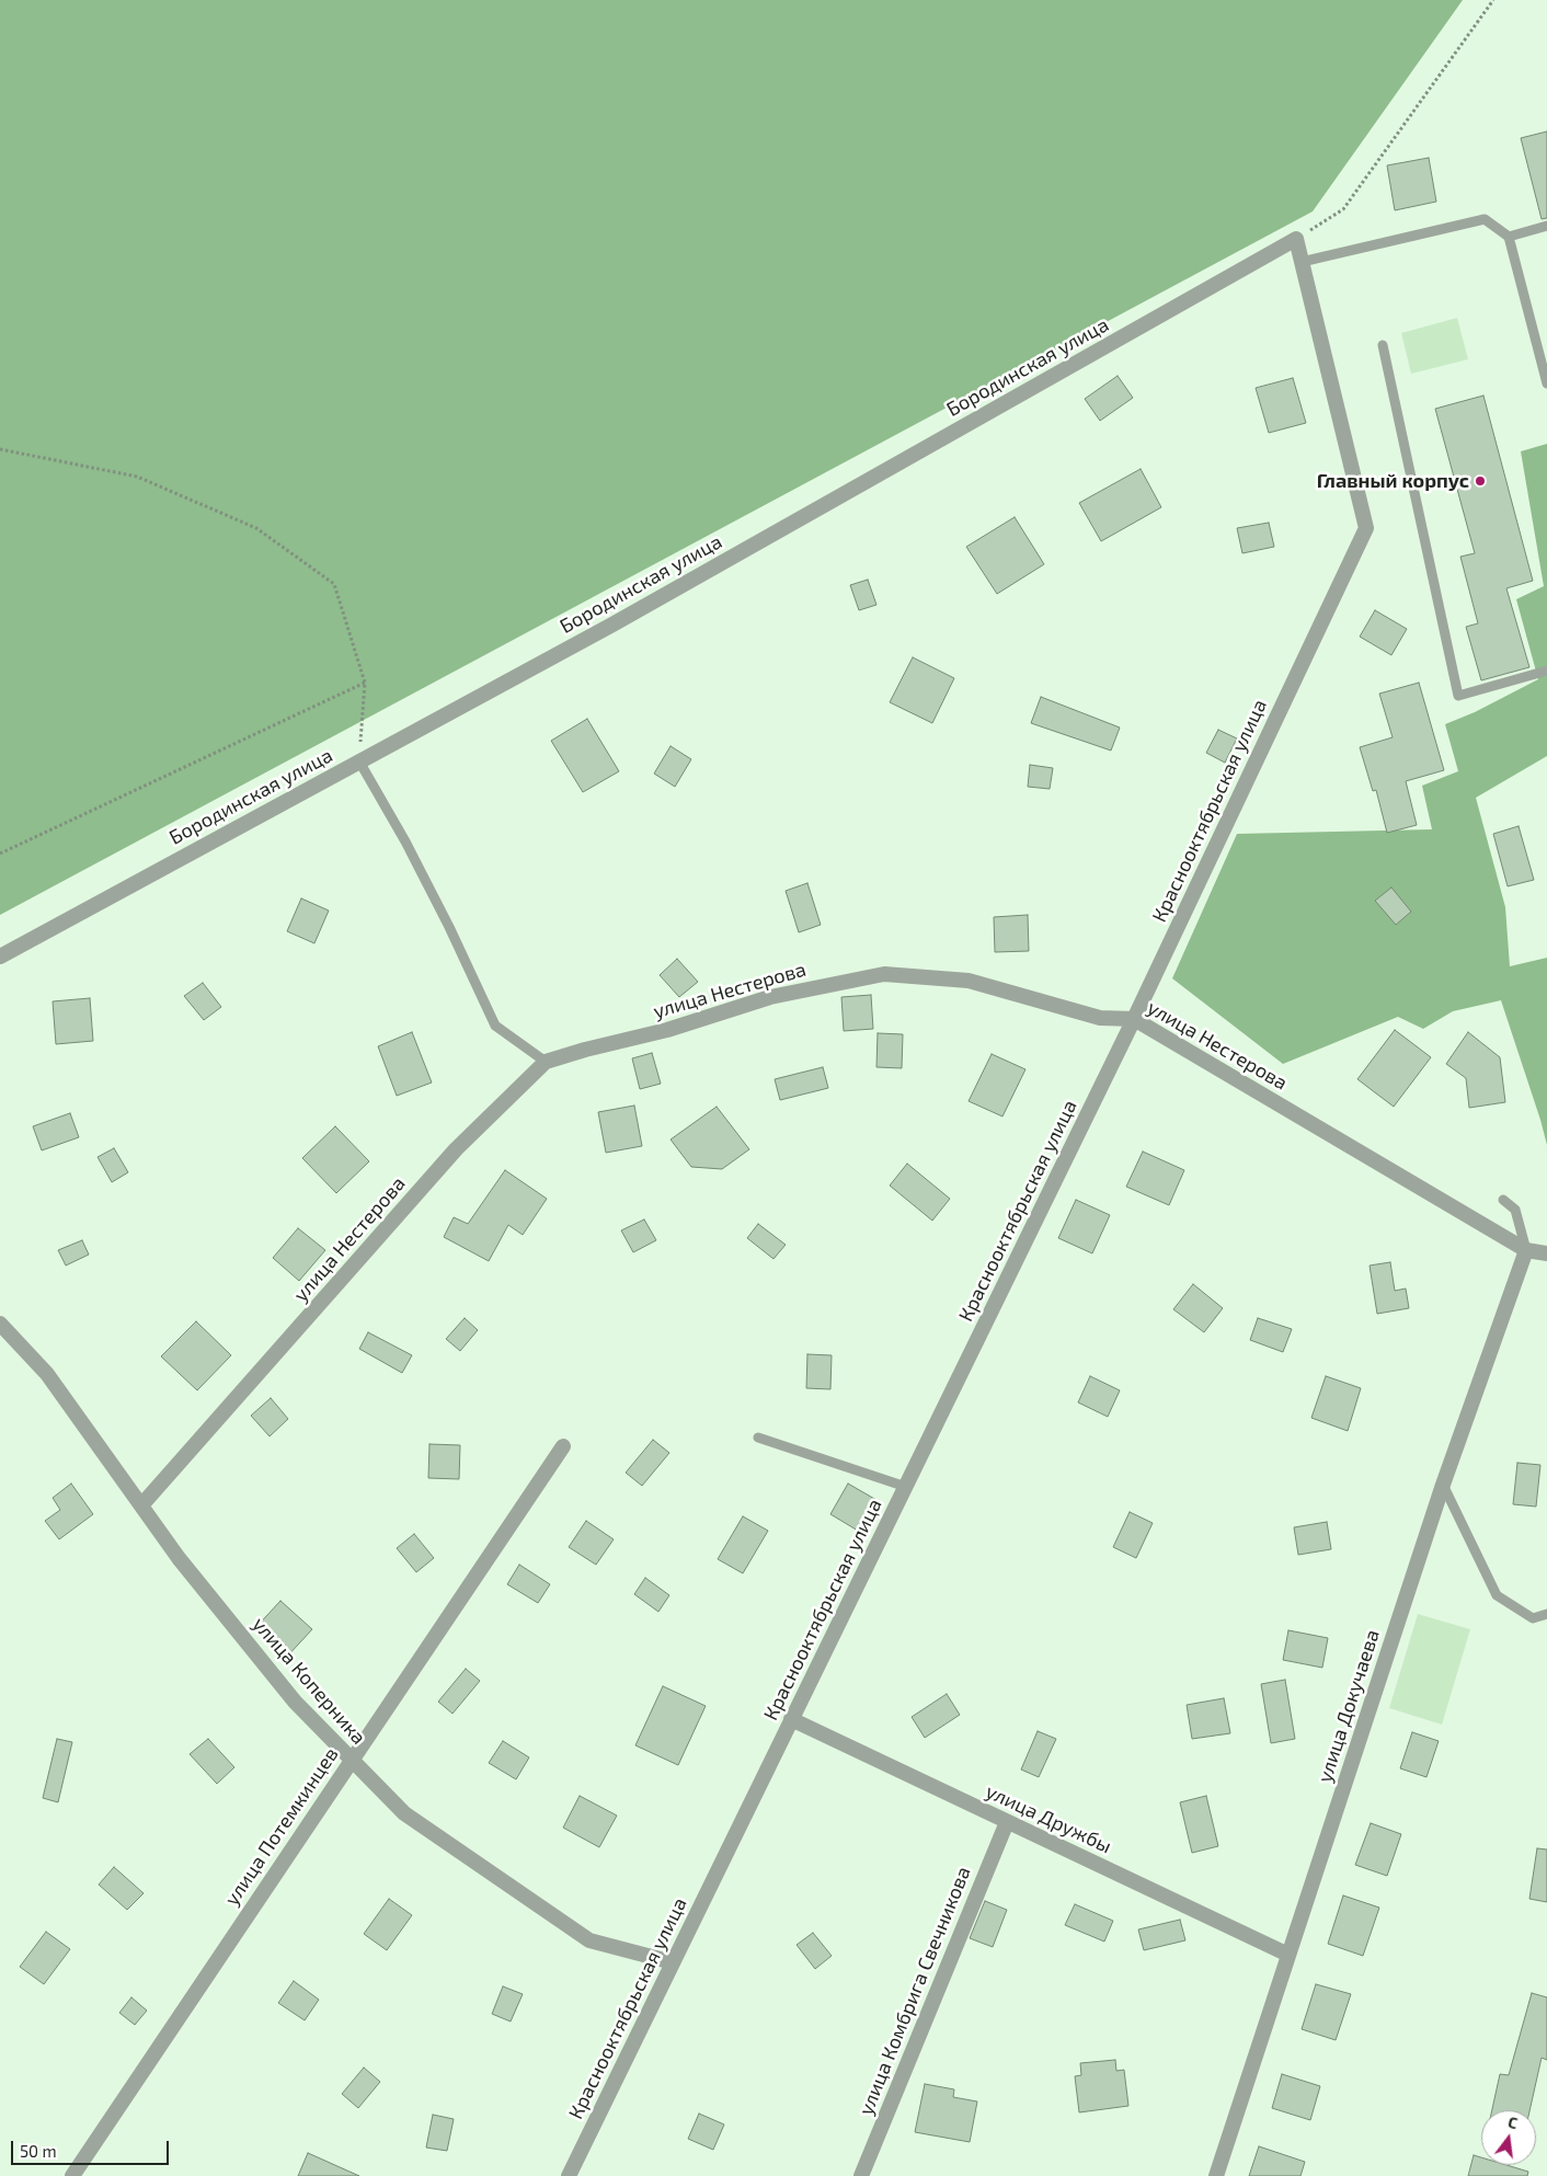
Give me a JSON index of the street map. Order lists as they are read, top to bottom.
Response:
{
  "streets": {
    "street": [
      "Бородинская улица",
      "Краснооктябрьская улица",
      "улица Нестерова",
      "улица Коперника",
      "улица Докучаева",
      "улица Дружбы",
      "улица Потемкинцев",
      "улица Комбрига Свечникова"
    ]
  },
  "crossings": [
    ["Бородинская улица", "Краснооктябрьская улица"],
    ["Краснооктябрьская улица", "улица Нестерова"],
    ["Краснооктябрьская улица", "улица Коперника"],
    ["Краснооктябрьская улица", "улица Дружбы"],
    ["улица Нестерова", "улица Коперника"],
    ["улица Нестерова", "улица Докучаева"],
    ["улица Коперника", "улица Потемкинцев"],
    ["улица Докучаева", "улица Дружбы"],
    ["улица Дружбы", "улица Комбрига Свечникова"]
  ],
  "places": ["Главный корпус"],
  "scale_bar": "50 m",
  "north": "top"
}
